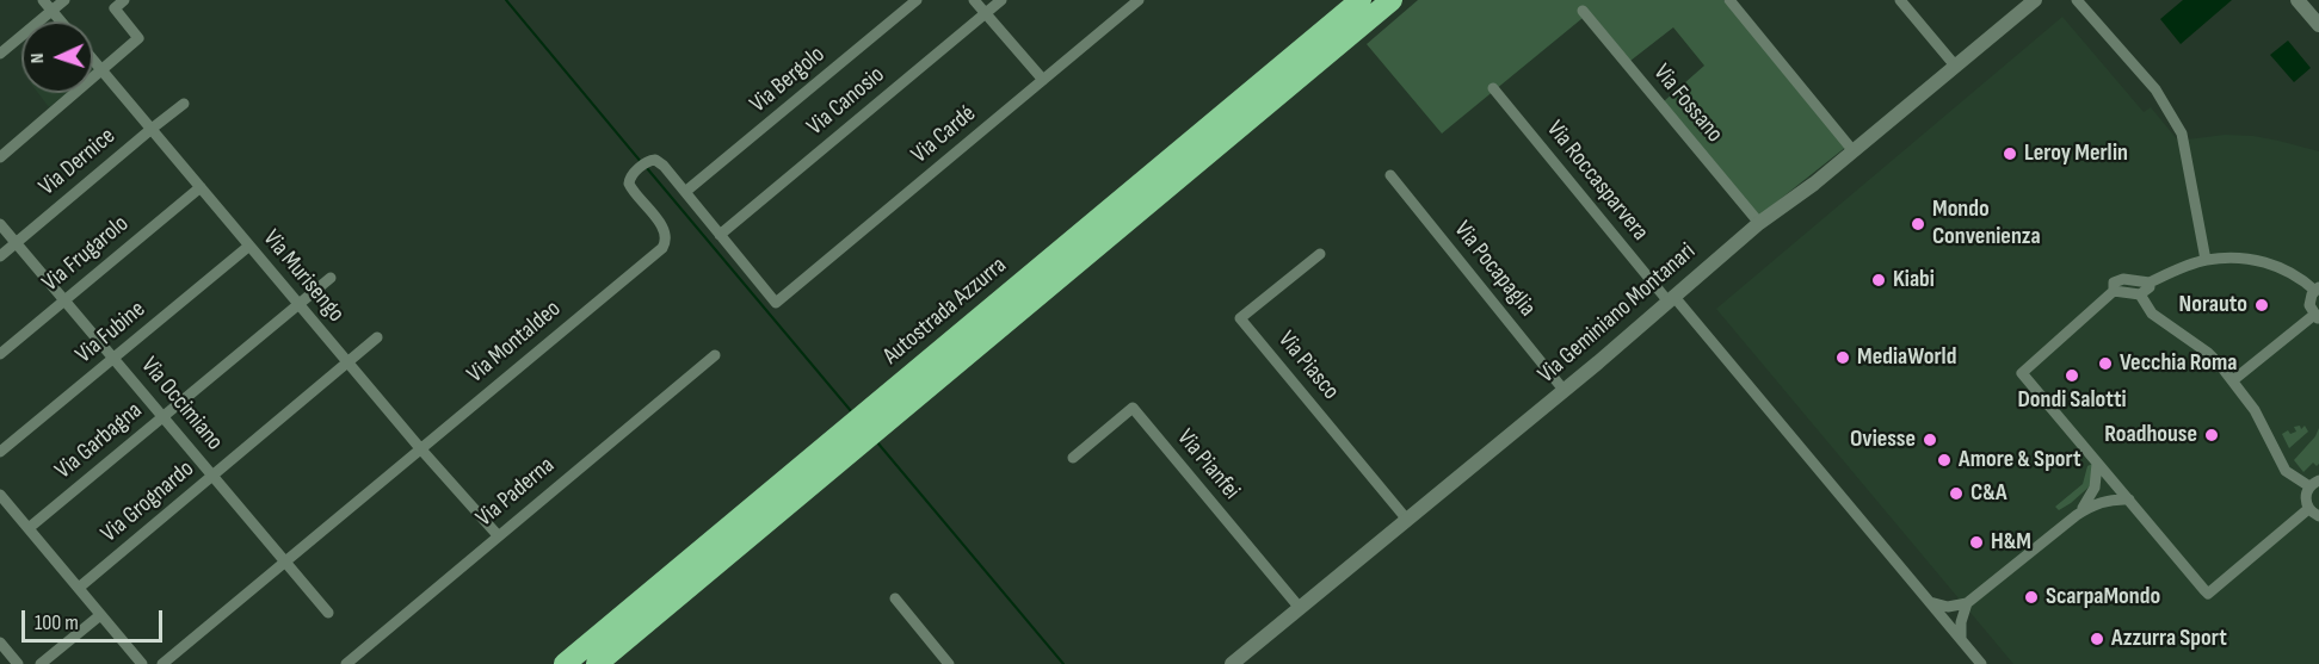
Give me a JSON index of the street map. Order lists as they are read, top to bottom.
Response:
{
  "streets": {
    "highway": ["Autostrada Azzurra"],
    "street": [
      "Via Bergolo",
      "Via Canosio",
      "Via Fossano",
      "Via Cardé",
      "Via Dernice",
      "Via Roccasparvera",
      "Via Frugarolo",
      "Via Pocapaglia",
      "Via Murisengo",
      "Via Geminiano Montanari",
      "Via Fubine",
      "Via Montaldeo",
      "Via Piasco",
      "Via Occimiano",
      "Via Garbagna",
      "Via Pianfei",
      "Via Paderna",
      "Via Grognardo"
    ]
  },
  "crossings": [
    ["Via Bergolo", "Via Montaldeo"],
    ["Via Canosio", "Via Montaldeo"],
    ["Via Fossano", "Via Geminiano Montanari"],
    ["Via Cardé", "Via Montaldeo"],
    ["Via Dernice", "Via Murisengo"],
    ["Via Dernice", "Via Occimiano"],
    ["Via Roccasparvera", "Via Geminiano Montanari"],
    ["Via Frugarolo", "Via Murisengo"],
    ["Via Frugarolo", "Via Occimiano"],
    ["Via Pocapaglia", "Via Geminiano Montanari"],
    ["Via Murisengo", "Via Fubine"],
    ["Via Murisengo", "Via Montaldeo"],
    ["Via Murisengo", "Via Garbagna"],
    ["Via Murisengo", "Via Paderna"],
    ["Via Murisengo", "Via Grognardo"],
    ["Via Geminiano Montanari", "Via Piasco"],
    ["Via Geminiano Montanari", "Via Pianfei"],
    ["Via Fubine", "Via Occimiano"],
    ["Via Montaldeo", "Via Occimiano"],
    ["Via Occimiano", "Via Garbagna"],
    ["Via Occimiano", "Via Grognardo"]
  ],
  "places": [
    "Leroy Merlin",
    "Mondo Convenienza",
    "Kiabi",
    "Norauto",
    "MediaWorld",
    "Vecchia Roma",
    "Dondi Salotti",
    "Roadhouse",
    "Oviesse",
    "Amore & Sport",
    "C&A",
    "H&M",
    "ScarpaMondo",
    "Azzurra Sport"
  ],
  "scale_bar": "100 m",
  "north": "left"
}
